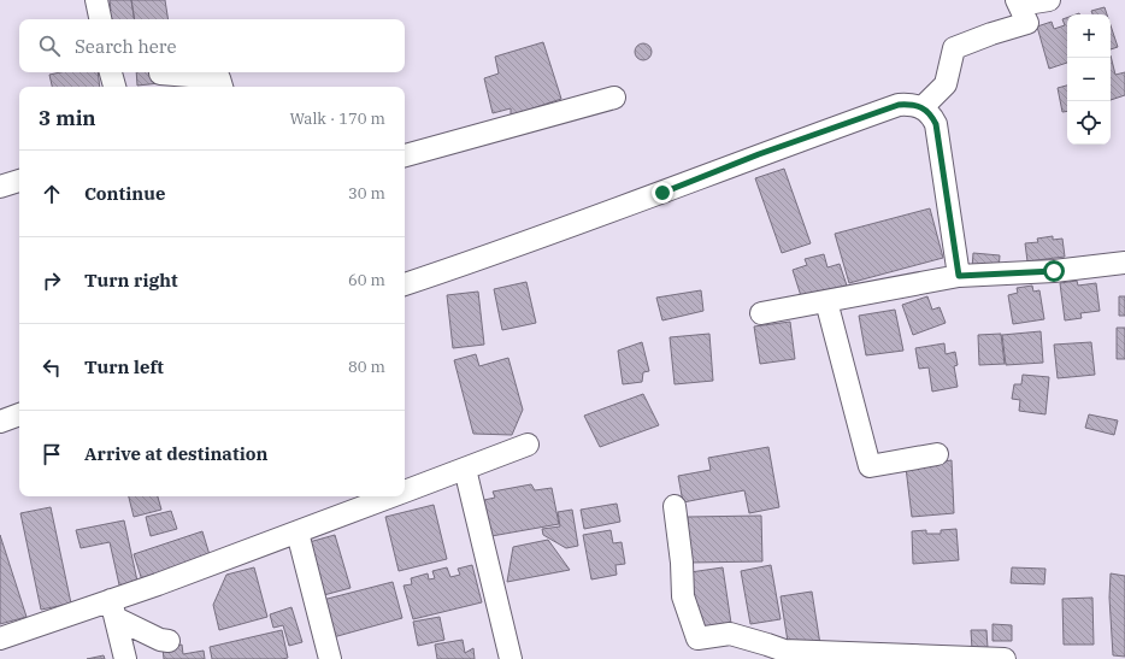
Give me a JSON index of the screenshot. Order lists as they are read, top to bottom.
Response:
{
  "page": {
    "map_buttons": ["+", "−"],
    "search": "Search here",
    "heading": ["3 min", "Walk · 170 m"],
    "list": [
      ["Continue", "30 m"],
      ["Turn right", "60 m"],
      ["Turn left", "80 m"],
      "Arrive at destination"
    ]
  }
}
